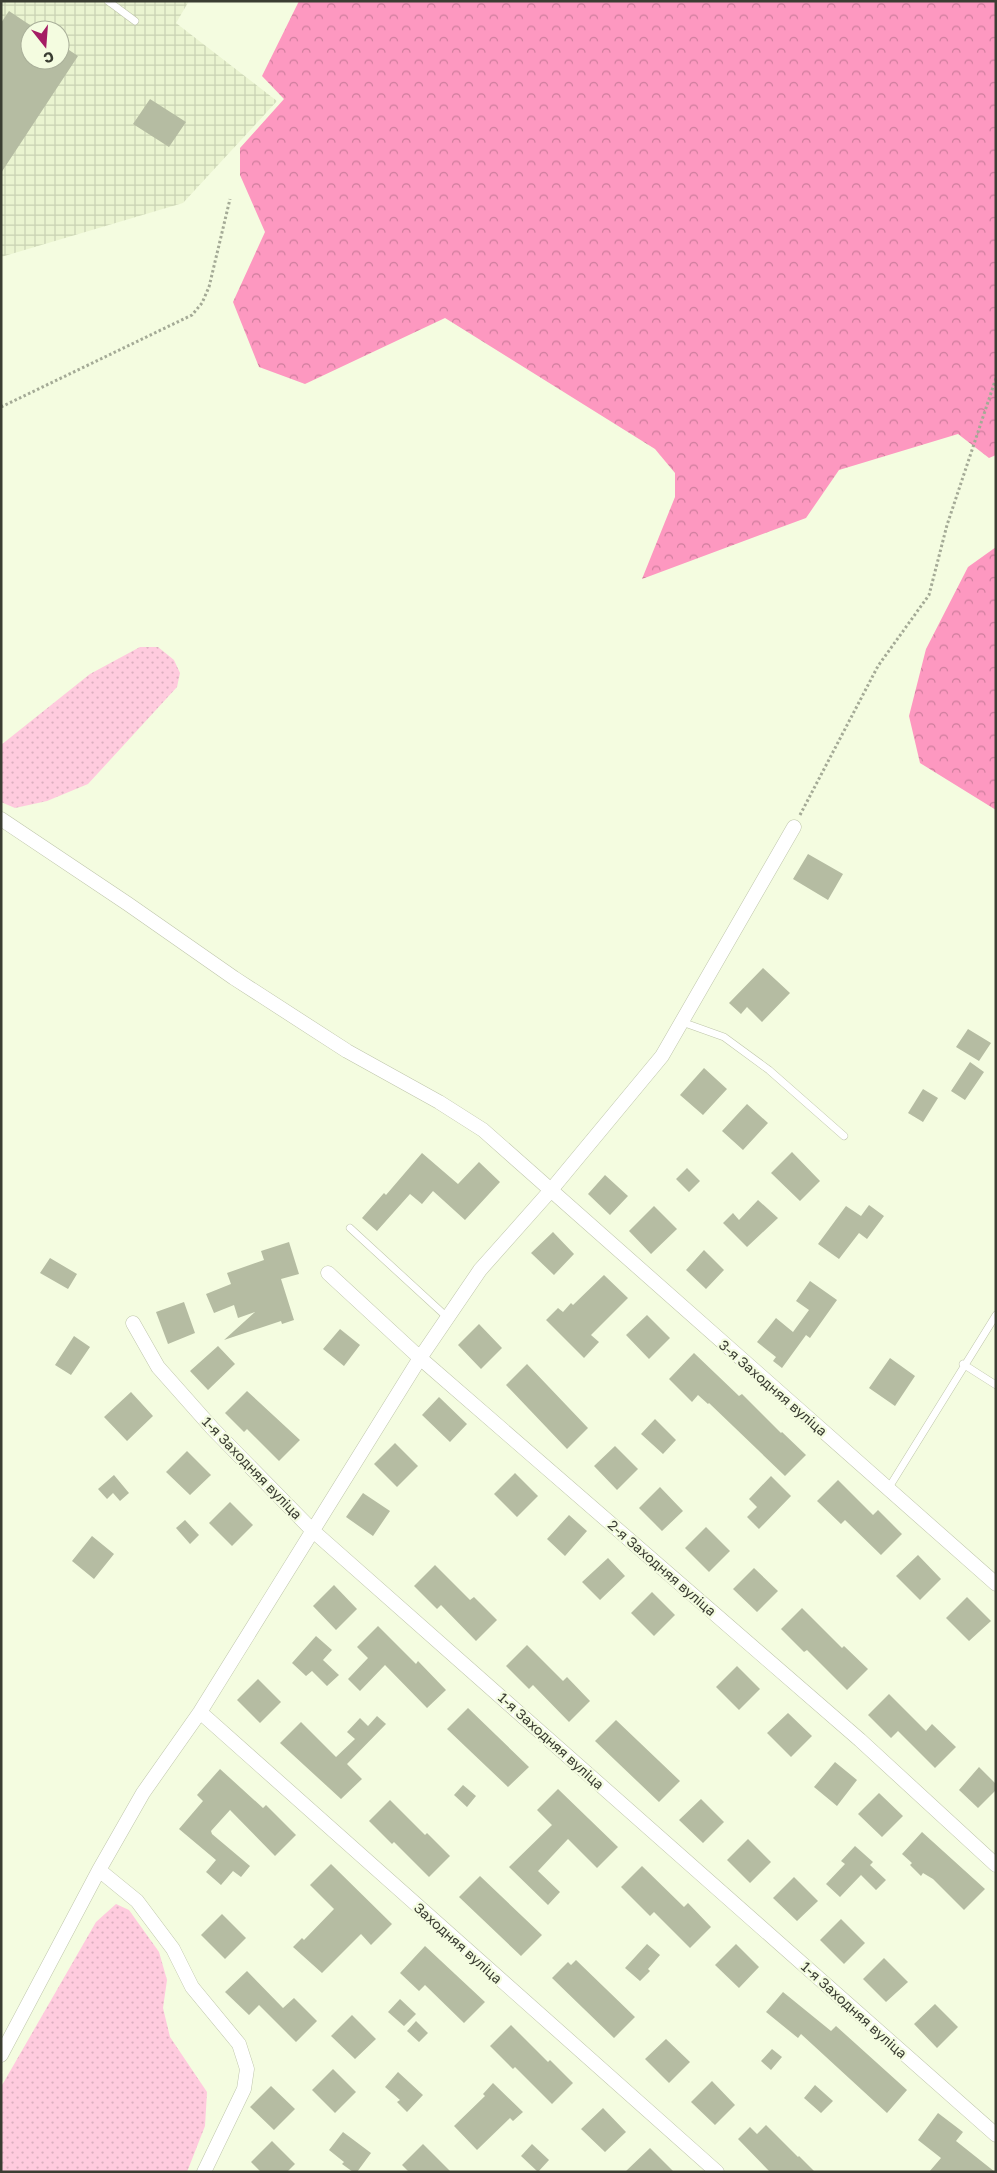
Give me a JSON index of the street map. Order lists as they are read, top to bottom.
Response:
{
  "streets": {
    "street": [
      "3-я Заходняя вуліца",
      "1-я Заходняя вуліца",
      "2-я Заходняя вуліца",
      "Заходняя вуліца"
    ]
  },
  "north": "bottom"
}
